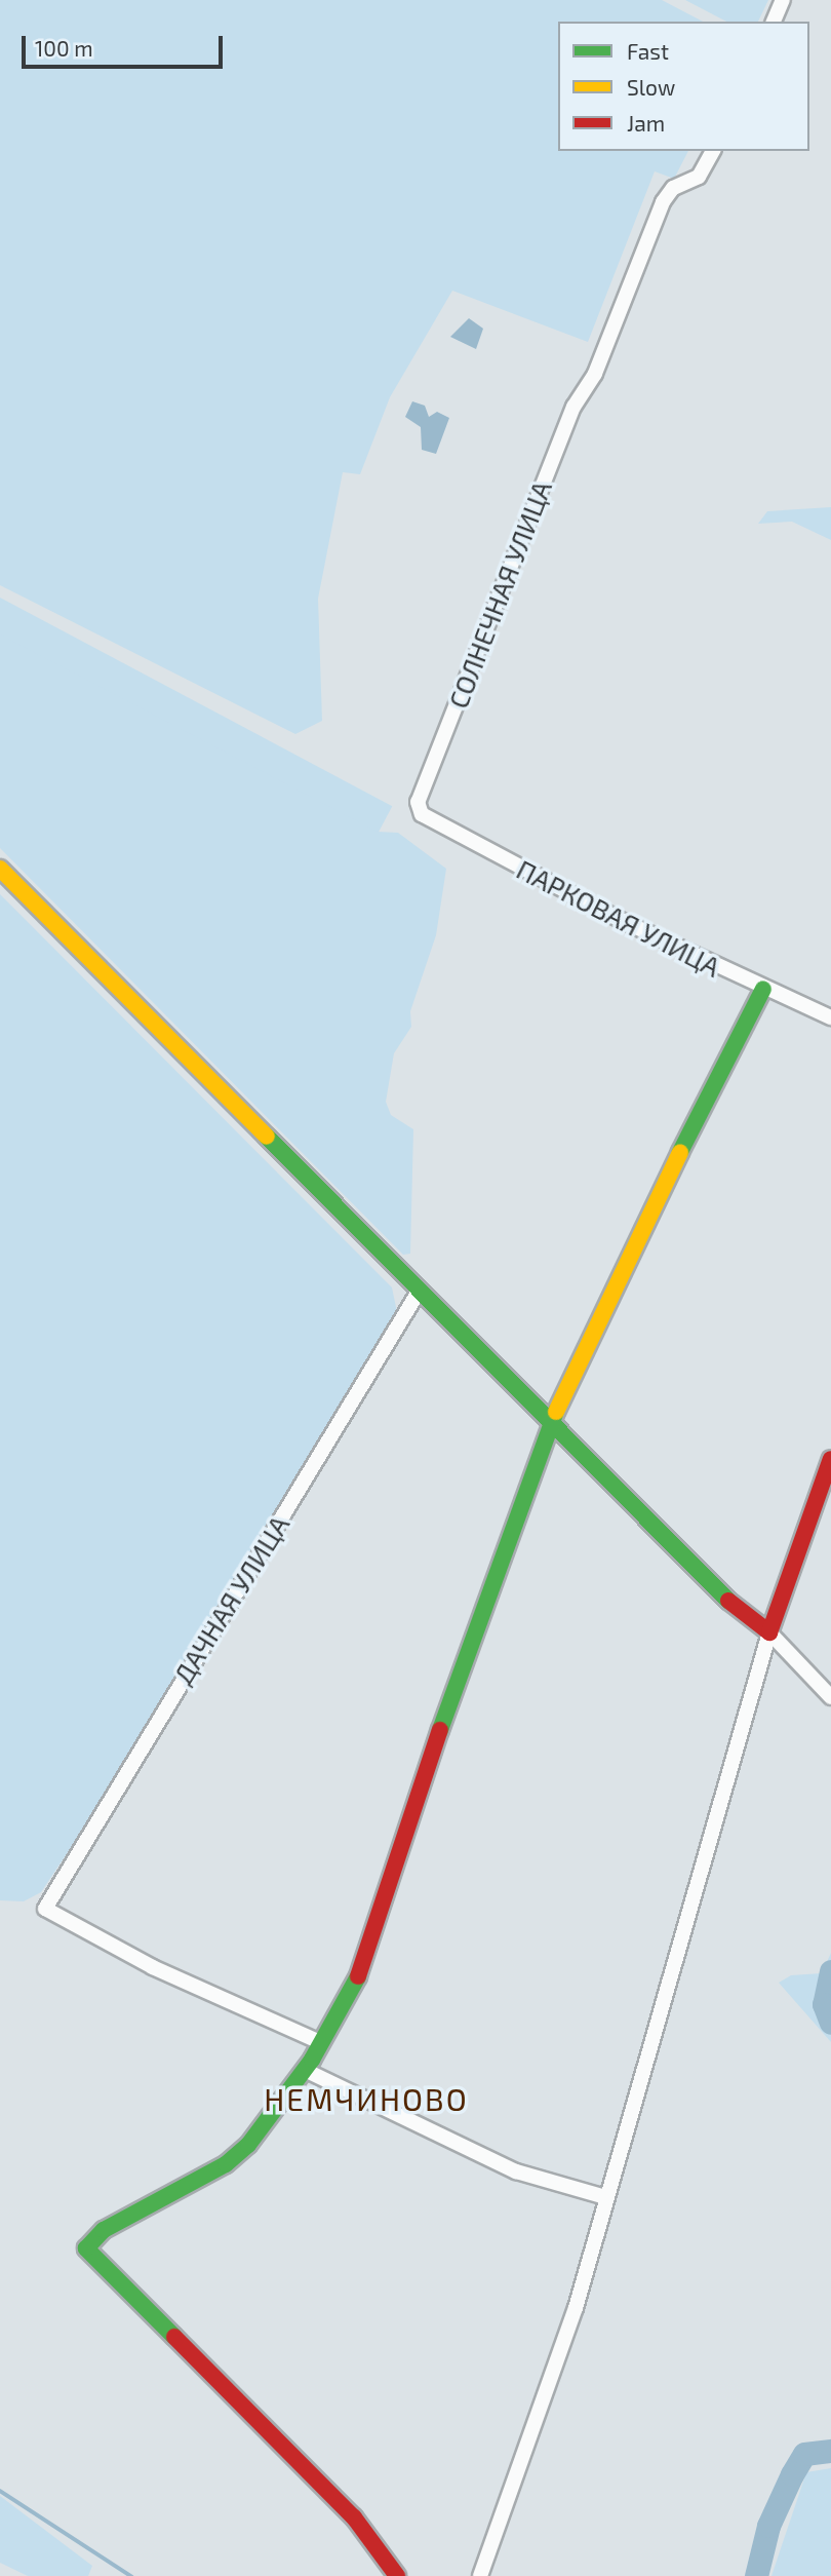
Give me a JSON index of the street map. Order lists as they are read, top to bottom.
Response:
{
  "streets": {
    "street": ["СОЛНЕЧНАЯ УЛИЦА", "ПАРКОВАЯ УЛИЦА", "ДАЧНАЯ УЛИЦА"]
  },
  "crossings": [
    ["СОЛНЕЧНАЯ УЛИЦА", "ПАРКОВАЯ УЛИЦА"]
  ],
  "districts": ["НЕМЧИНОВО"],
  "legend": ["Fast", "Slow", "Jam"],
  "scale_bar": "100 m"
}
